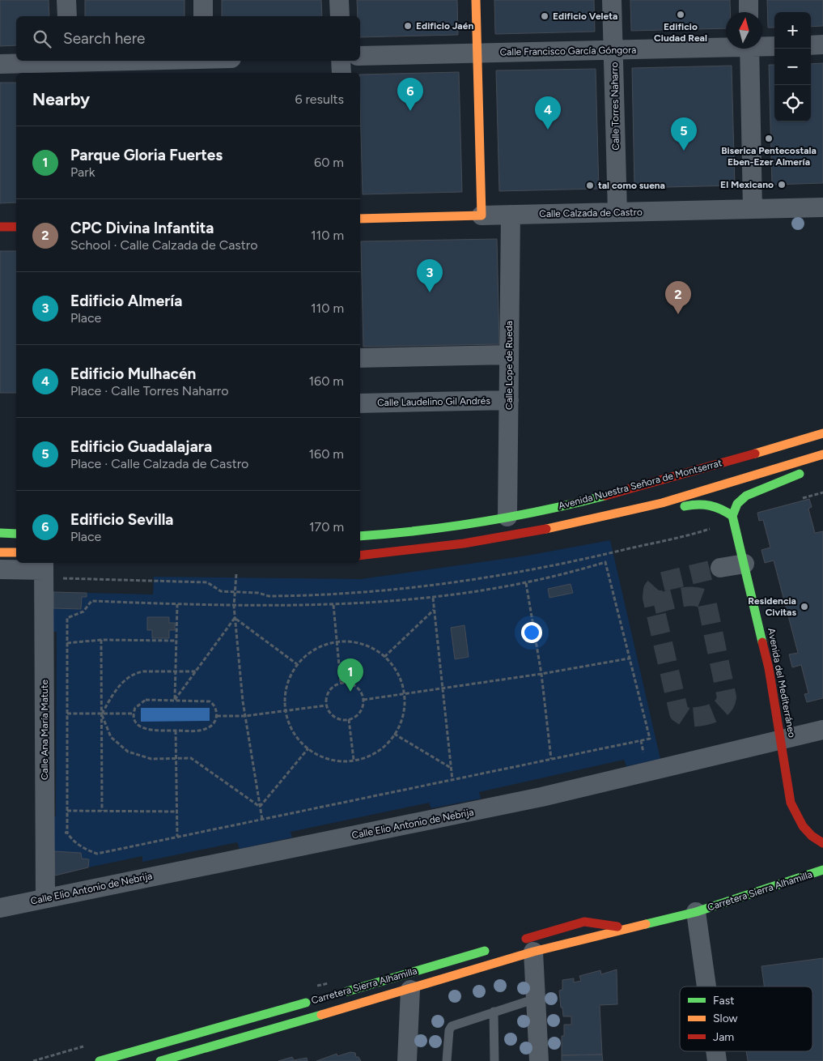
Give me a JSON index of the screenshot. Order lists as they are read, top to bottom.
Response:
{
  "streets": {
    "main road": [
      "Calle Calzada de Castro",
      "Avenida Nuestra Señora de Montserrat",
      "Avenida del Mediterráneo",
      "Carretera Sierra Alhamilla"
    ],
    "street": [
      "Calle Francisco García Góngora",
      "Calle Torres Naharro",
      "Calle Lope de Rueda",
      "Calle Laudelino Gil Andrés",
      "Calle Ana María Matute",
      "Calle Elio Antonio de Nebrija"
    ]
  },
  "crossings": [
    ["Calle Francisco García Góngora", "Calle Torres Naharro"],
    ["Calle Torres Naharro", "Calle Calzada de Castro"],
    ["Calle Calzada de Castro", "Calle Lope de Rueda"],
    ["Calle Lope de Rueda", "Calle Laudelino Gil Andrés"],
    ["Calle Lope de Rueda", "Avenida Nuestra Señora de Montserrat"],
    ["Avenida del Mediterráneo", "Calle Elio Antonio de Nebrija"],
    ["Calle Ana María Matute", "Calle Elio Antonio de Nebrija"]
  ],
  "places": [
    "Edificio Ciudad Real",
    "Edificio Veleta",
    "Edificio Jaén",
    "Biserica Pentecostala Eben-Ezer Almería",
    "El Mexicano",
    "tal como suena",
    "Residencia Civitas"
  ],
  "legend": ["Fast", "Slow", "Jam"],
  "north": "top",
  "page": {
    "map_buttons": ["+", "−"],
    "search": "Search here",
    "heading": ["Nearby", "6 results"],
    "pins": [
      "6",
      "4",
      "5",
      "3",
      "2",
      "1"
    ],
    "list": [
      {
        "mark": "1",
        "name": "Parque Gloria Fuertes",
        "note": "Park",
        "value": "60 m"
      },
      {
        "mark": "2",
        "name": "CPC Divina Infantita",
        "note": "School · Calle Calzada de Castro",
        "value": "110 m"
      },
      {
        "mark": "3",
        "name": "Edificio Almería",
        "note": "Place",
        "value": "110 m"
      },
      {
        "mark": "4",
        "name": "Edificio Mulhacén",
        "note": "Place · Calle Torres Naharro",
        "value": "160 m"
      },
      {
        "mark": "5",
        "name": "Edificio Guadalajara",
        "note": "Place · Calle Calzada de Castro",
        "value": "160 m"
      },
      {
        "mark": "6",
        "name": "Edificio Sevilla",
        "note": "Place",
        "value": "170 m"
      }
    ]
  }
}
